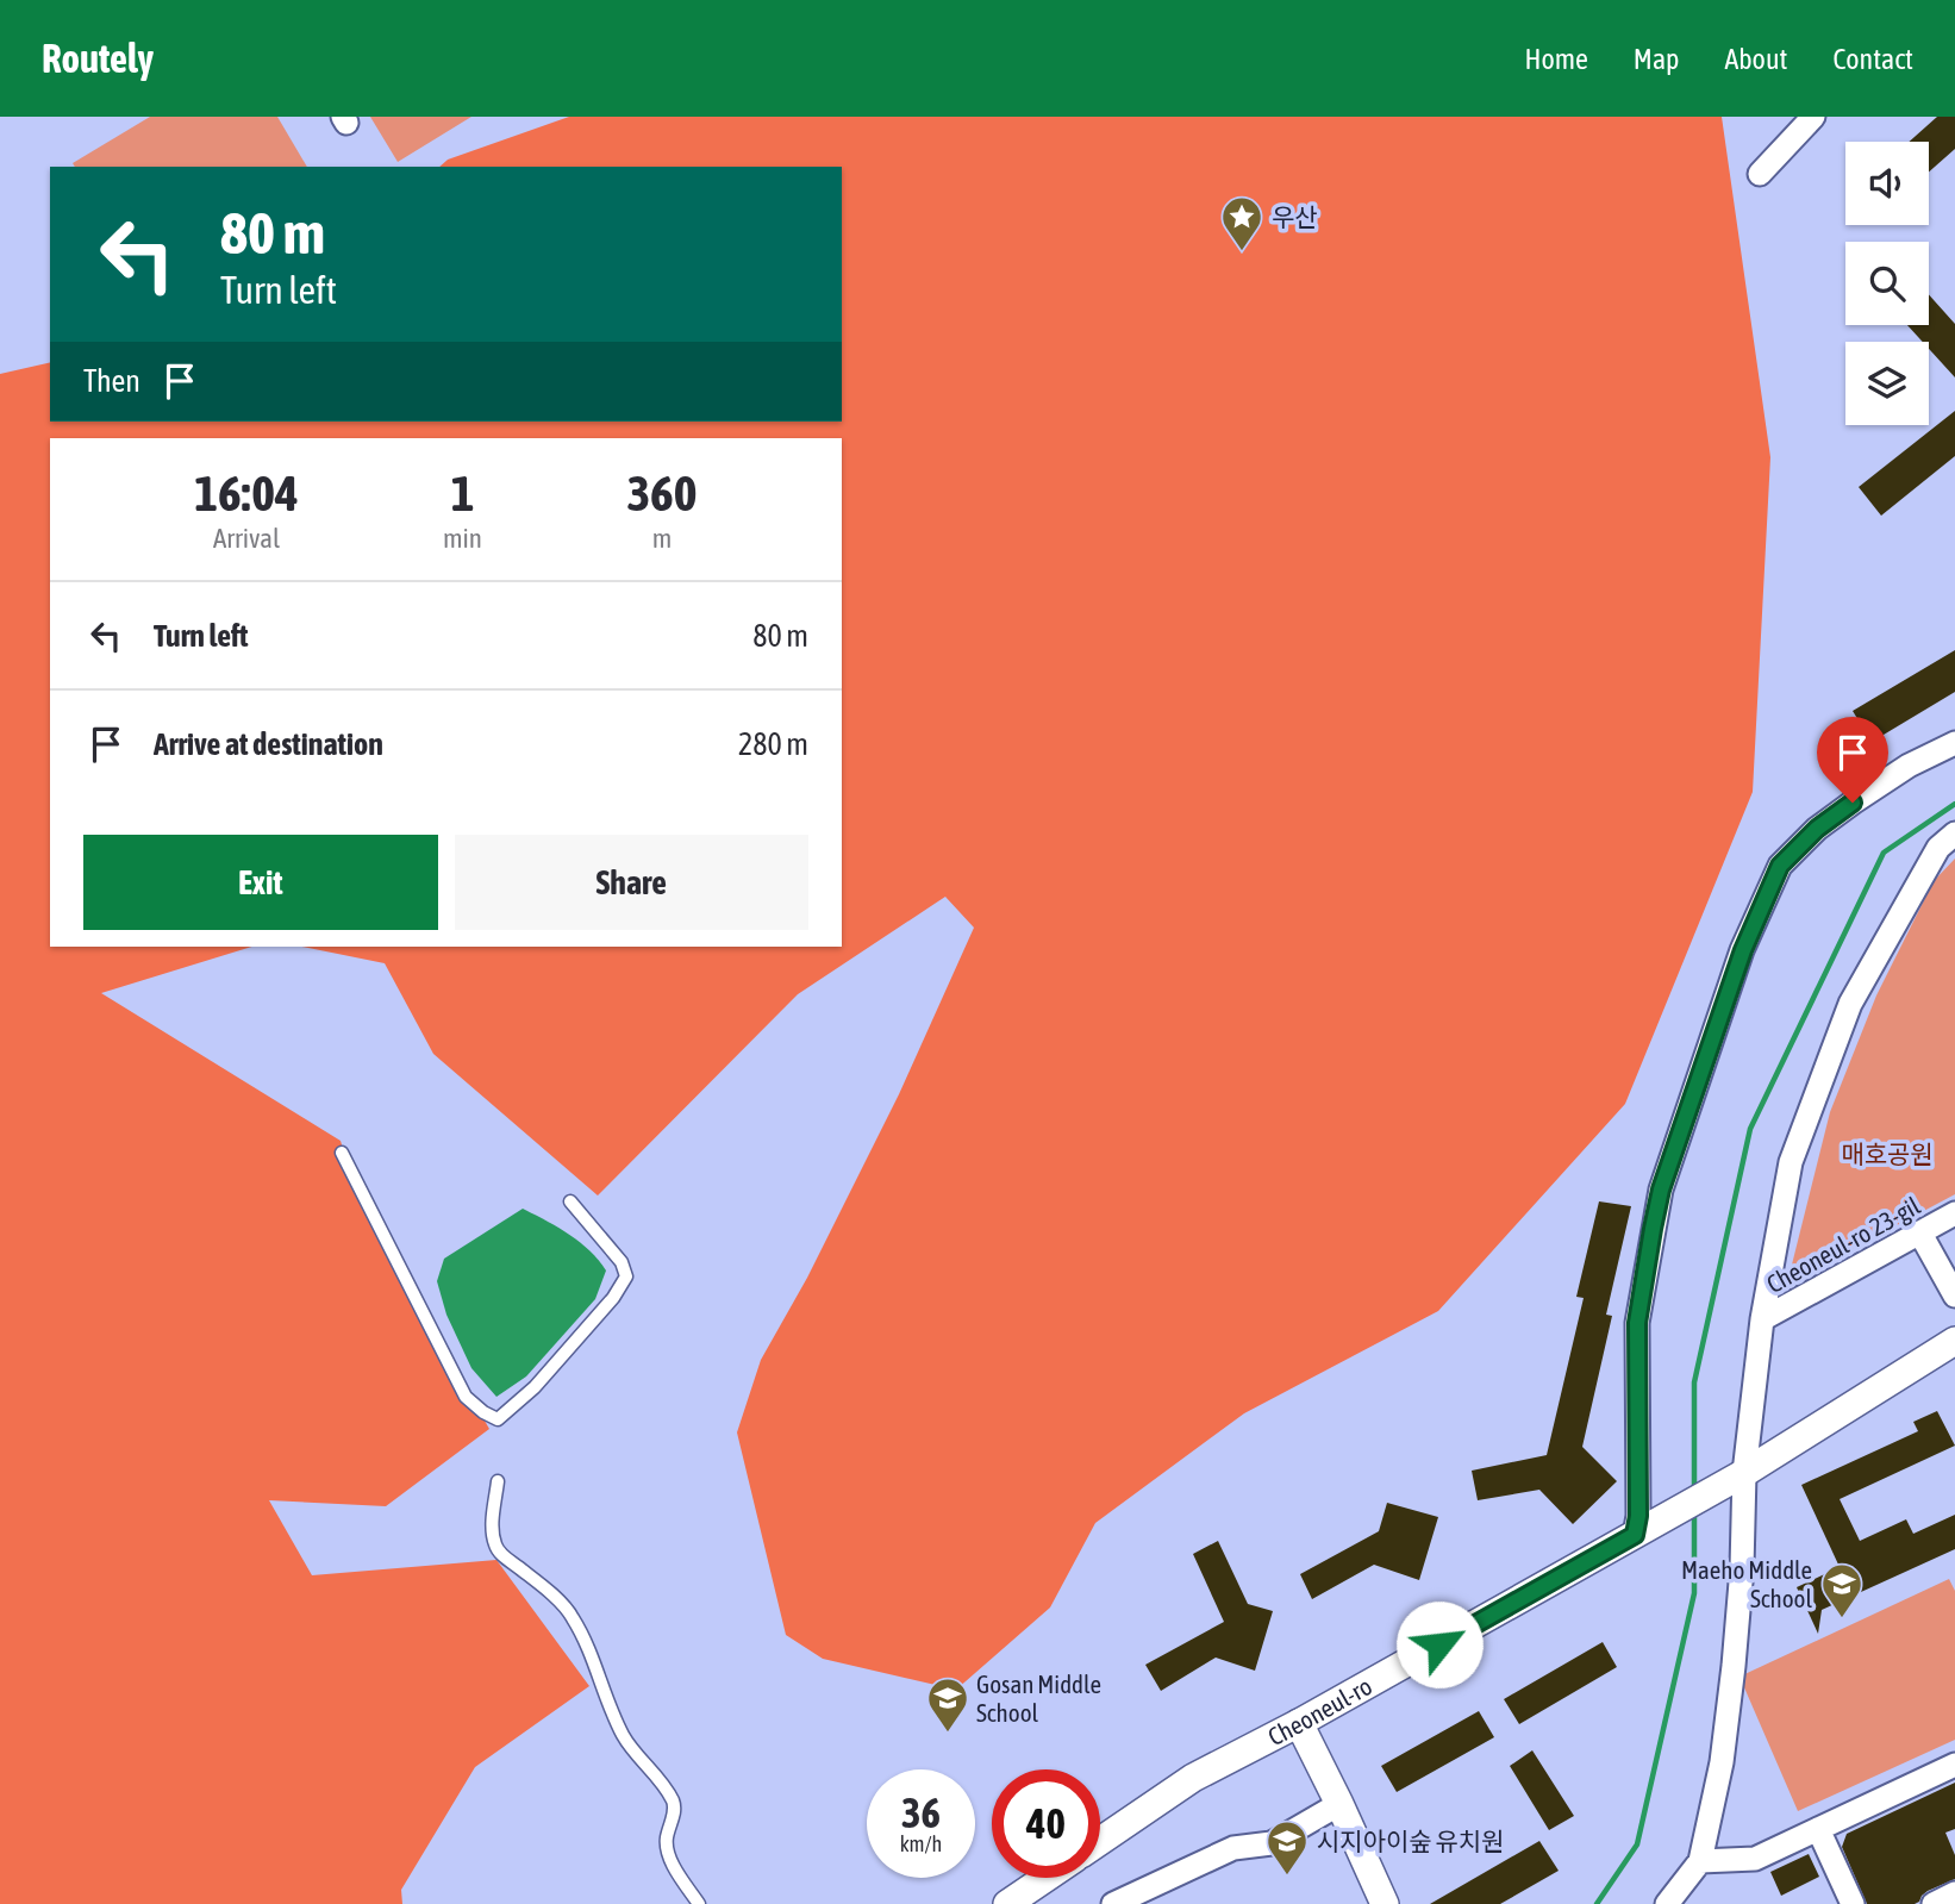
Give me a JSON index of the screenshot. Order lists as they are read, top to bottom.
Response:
{
  "streets": {
    "street": ["Cheoneul-ro 23-gil", "Cheoneul-ro"]
  },
  "crossings": [
    ["Cheoneul-ro 23-gil", "Cheoneul-ro"]
  ],
  "parks": ["매호공원"],
  "places": {
    "place": ["우산"],
    "school or university": ["Maeho Middle School", "Gosan Middle School", "시지아이숲 유치원"]
  },
  "page": {
    "header": "Routely",
    "nav": [
      "Home",
      "Map",
      "About",
      "Contact"
    ],
    "turn": ["80 m", "Turn left"],
    "then": "Then",
    "eta": [
      "16:04",
      "Arrival",
      "1",
      "min",
      "360",
      "m"
    ],
    "list": [
      {
        "name": "Turn left",
        "value": "80 m"
      },
      {
        "name": "Arrive at destination",
        "value": "280 m"
      }
    ],
    "buttons": ["Exit", "Share"],
    "speed": "36 km/h",
    "limit": "40"
  }
}
